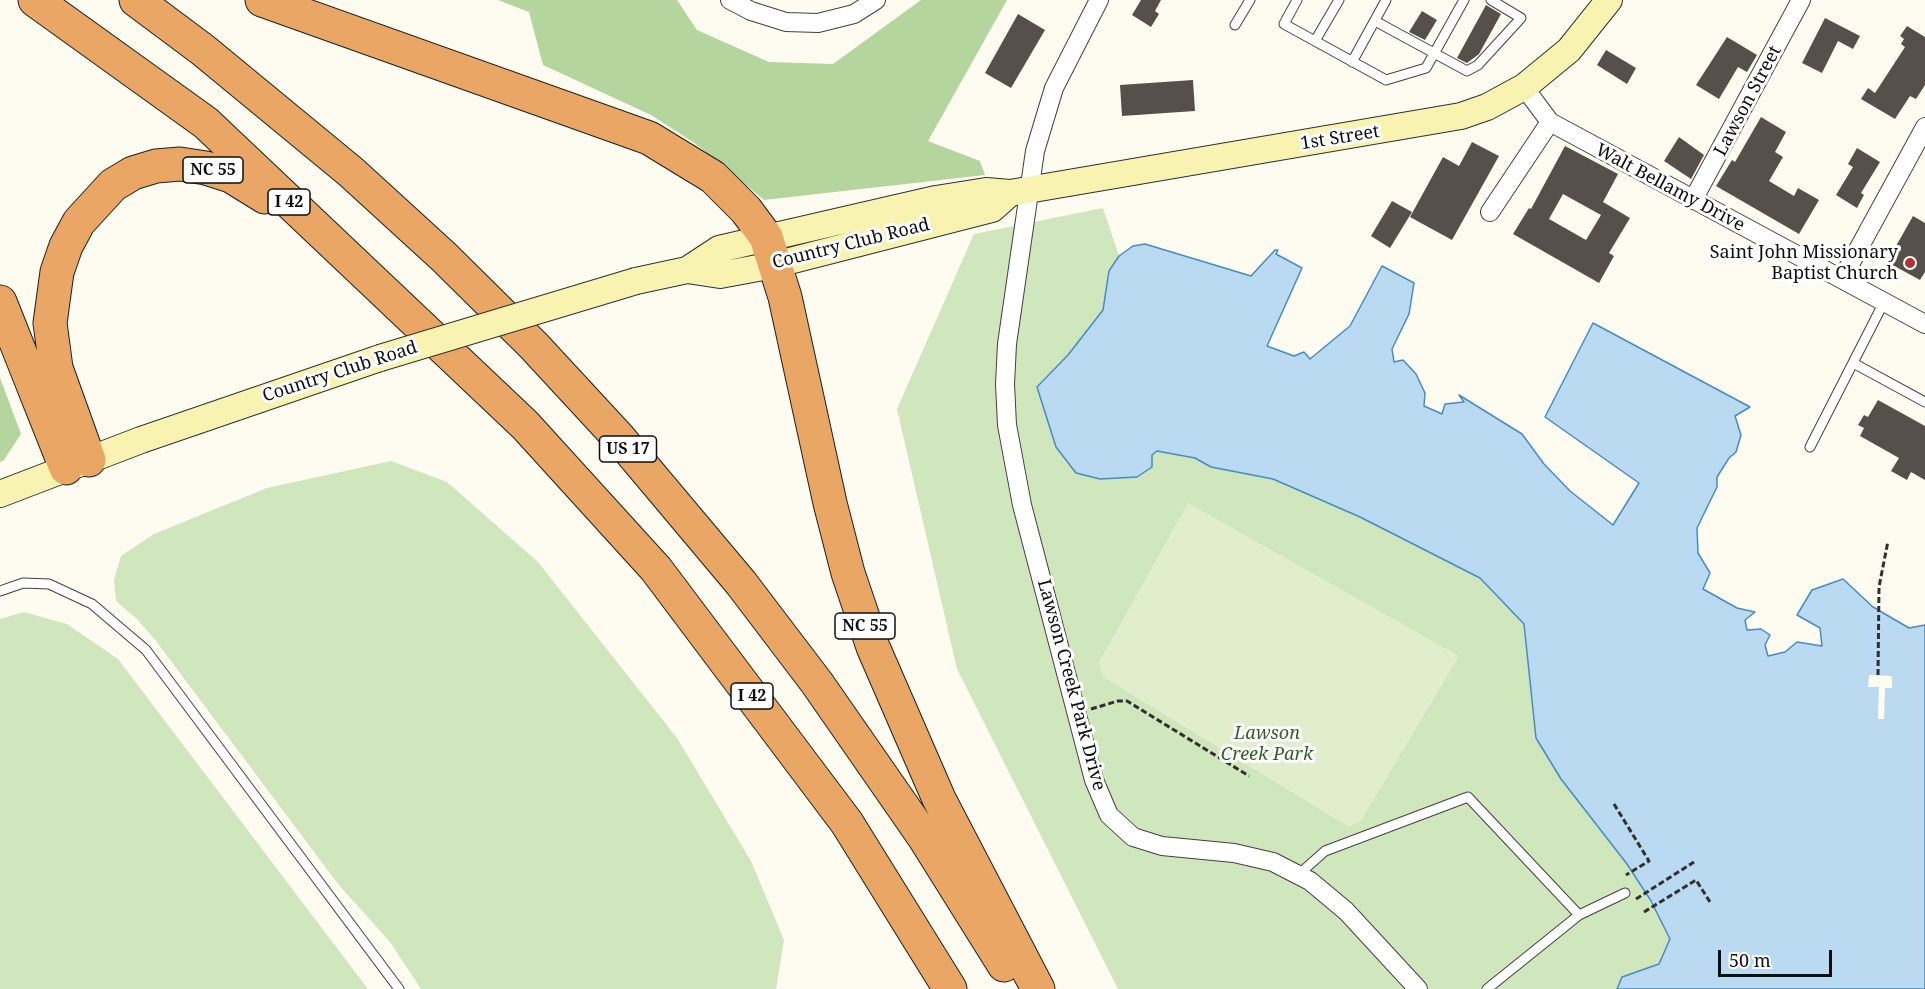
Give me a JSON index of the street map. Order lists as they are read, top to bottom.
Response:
{
  "streets": {
    "highway": ["NC 55", "I 42", "US 17"],
    "main road": ["1st Street", "Country Club Road"],
    "street": ["Lawson Street", "Walt Bellamy Drive", "Lawson Creek Park Drive"]
  },
  "crossings": [
    ["Lawson Street", "Walt Bellamy Drive"],
    ["1st Street", "Walt Bellamy Drive"],
    ["1st Street", "Country Club Road"],
    ["1st Street", "Lawson Creek Park Drive"],
    ["NC 55", "I 42"],
    ["NC 55", "Country Club Road"],
    ["Country Club Road", "Lawson Creek Park Drive"]
  ],
  "parks": ["Lawson Creek Park"],
  "places": ["Saint John Missionary Baptist Church"],
  "scale_bar": "50 m"
}
